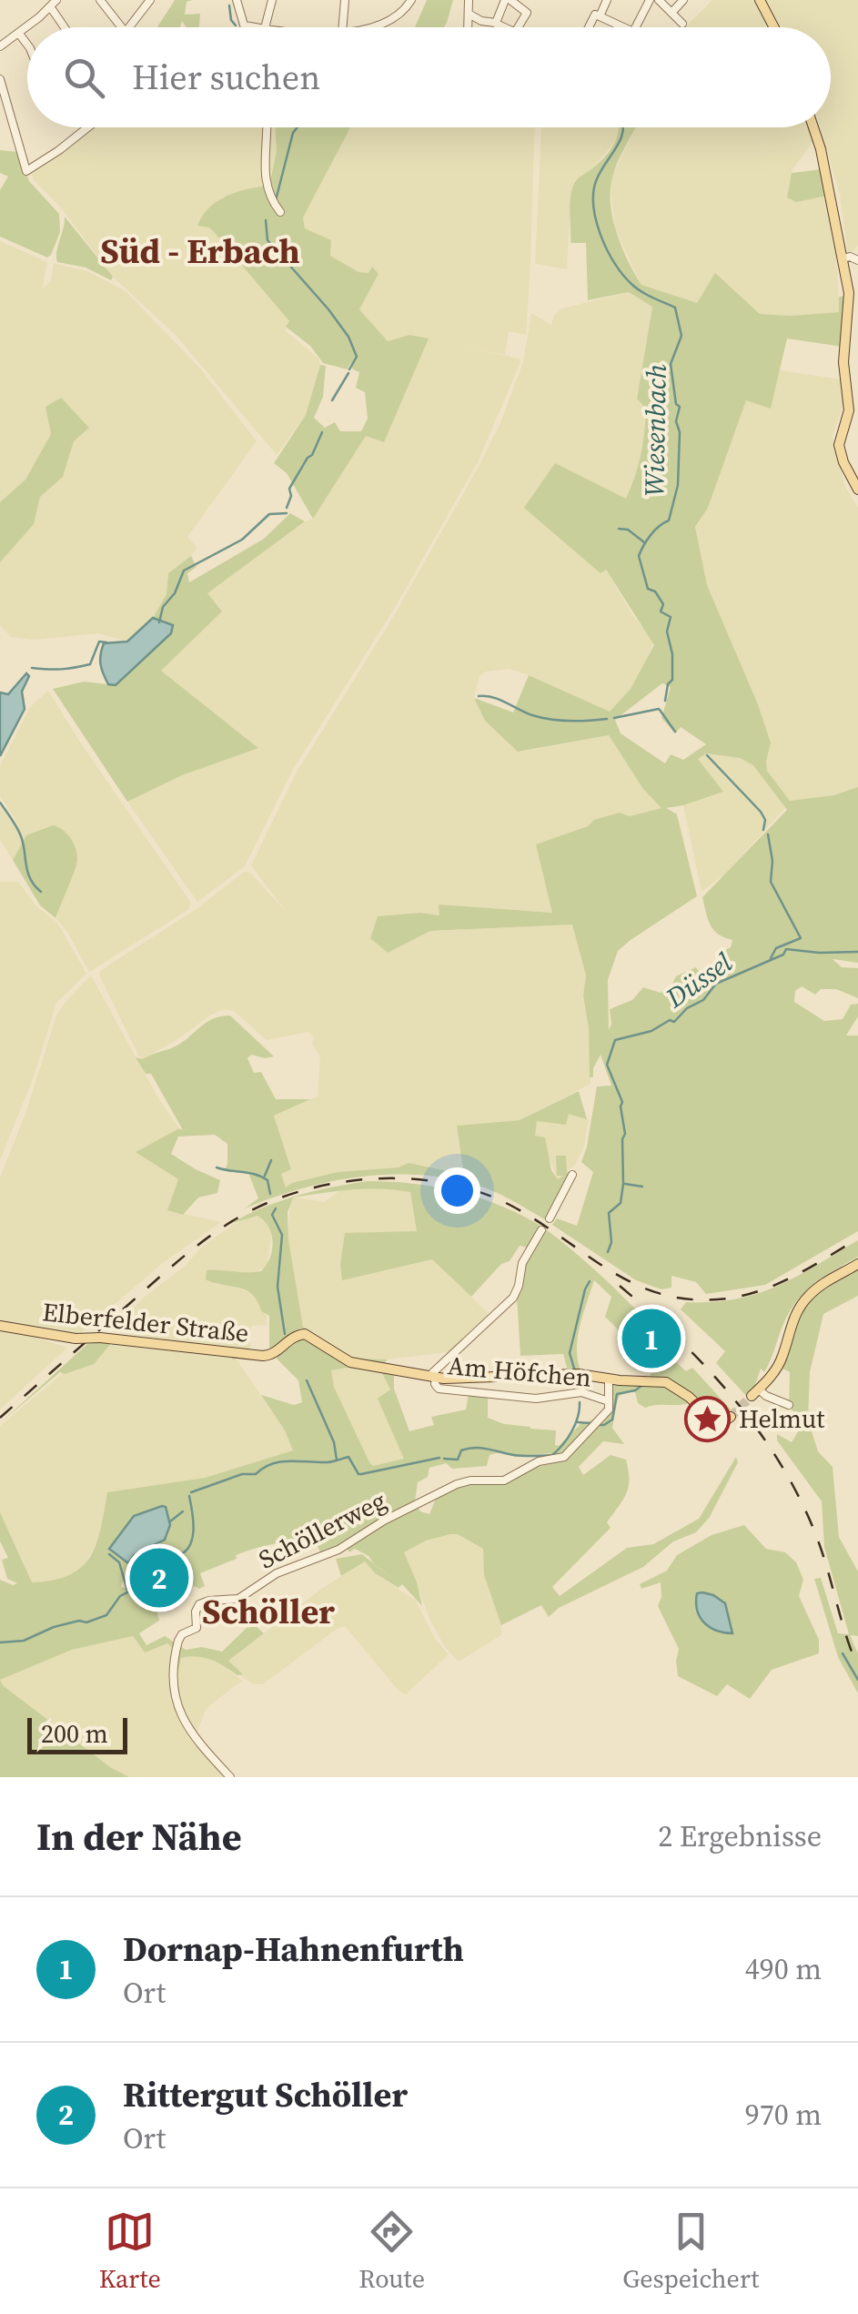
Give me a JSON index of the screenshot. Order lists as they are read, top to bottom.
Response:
{
  "streets": {
    "main road": ["Elberfelder Straße"],
    "street": ["Am Höfchen", "Schöllerweg"]
  },
  "crossings": [
    ["Elberfelder Straße", "Am Höfchen"],
    ["Am Höfchen", "Schöllerweg"]
  ],
  "districts": ["Süd - Erbach", "Schöller"],
  "water": ["Wiesenbach", "Düssel"],
  "places": {
    "place": ["Helmut"]
  },
  "scale_bar": "200 m",
  "page": {
    "search": "Hier suchen",
    "pins": ["1", "2"],
    "scale": "200 m",
    "heading": ["In der Nähe", "2 Ergebnisse"],
    "list": [
      {
        "mark": "1",
        "name": "Dornap-Hahnenfurth",
        "note": "Ort",
        "value": "490 m"
      },
      {
        "mark": "2",
        "name": "Rittergut Schöller",
        "note": "Ort",
        "value": "970 m"
      }
    ],
    "nav": ["Karte", "Route", "Gespeichert"]
  }
}
